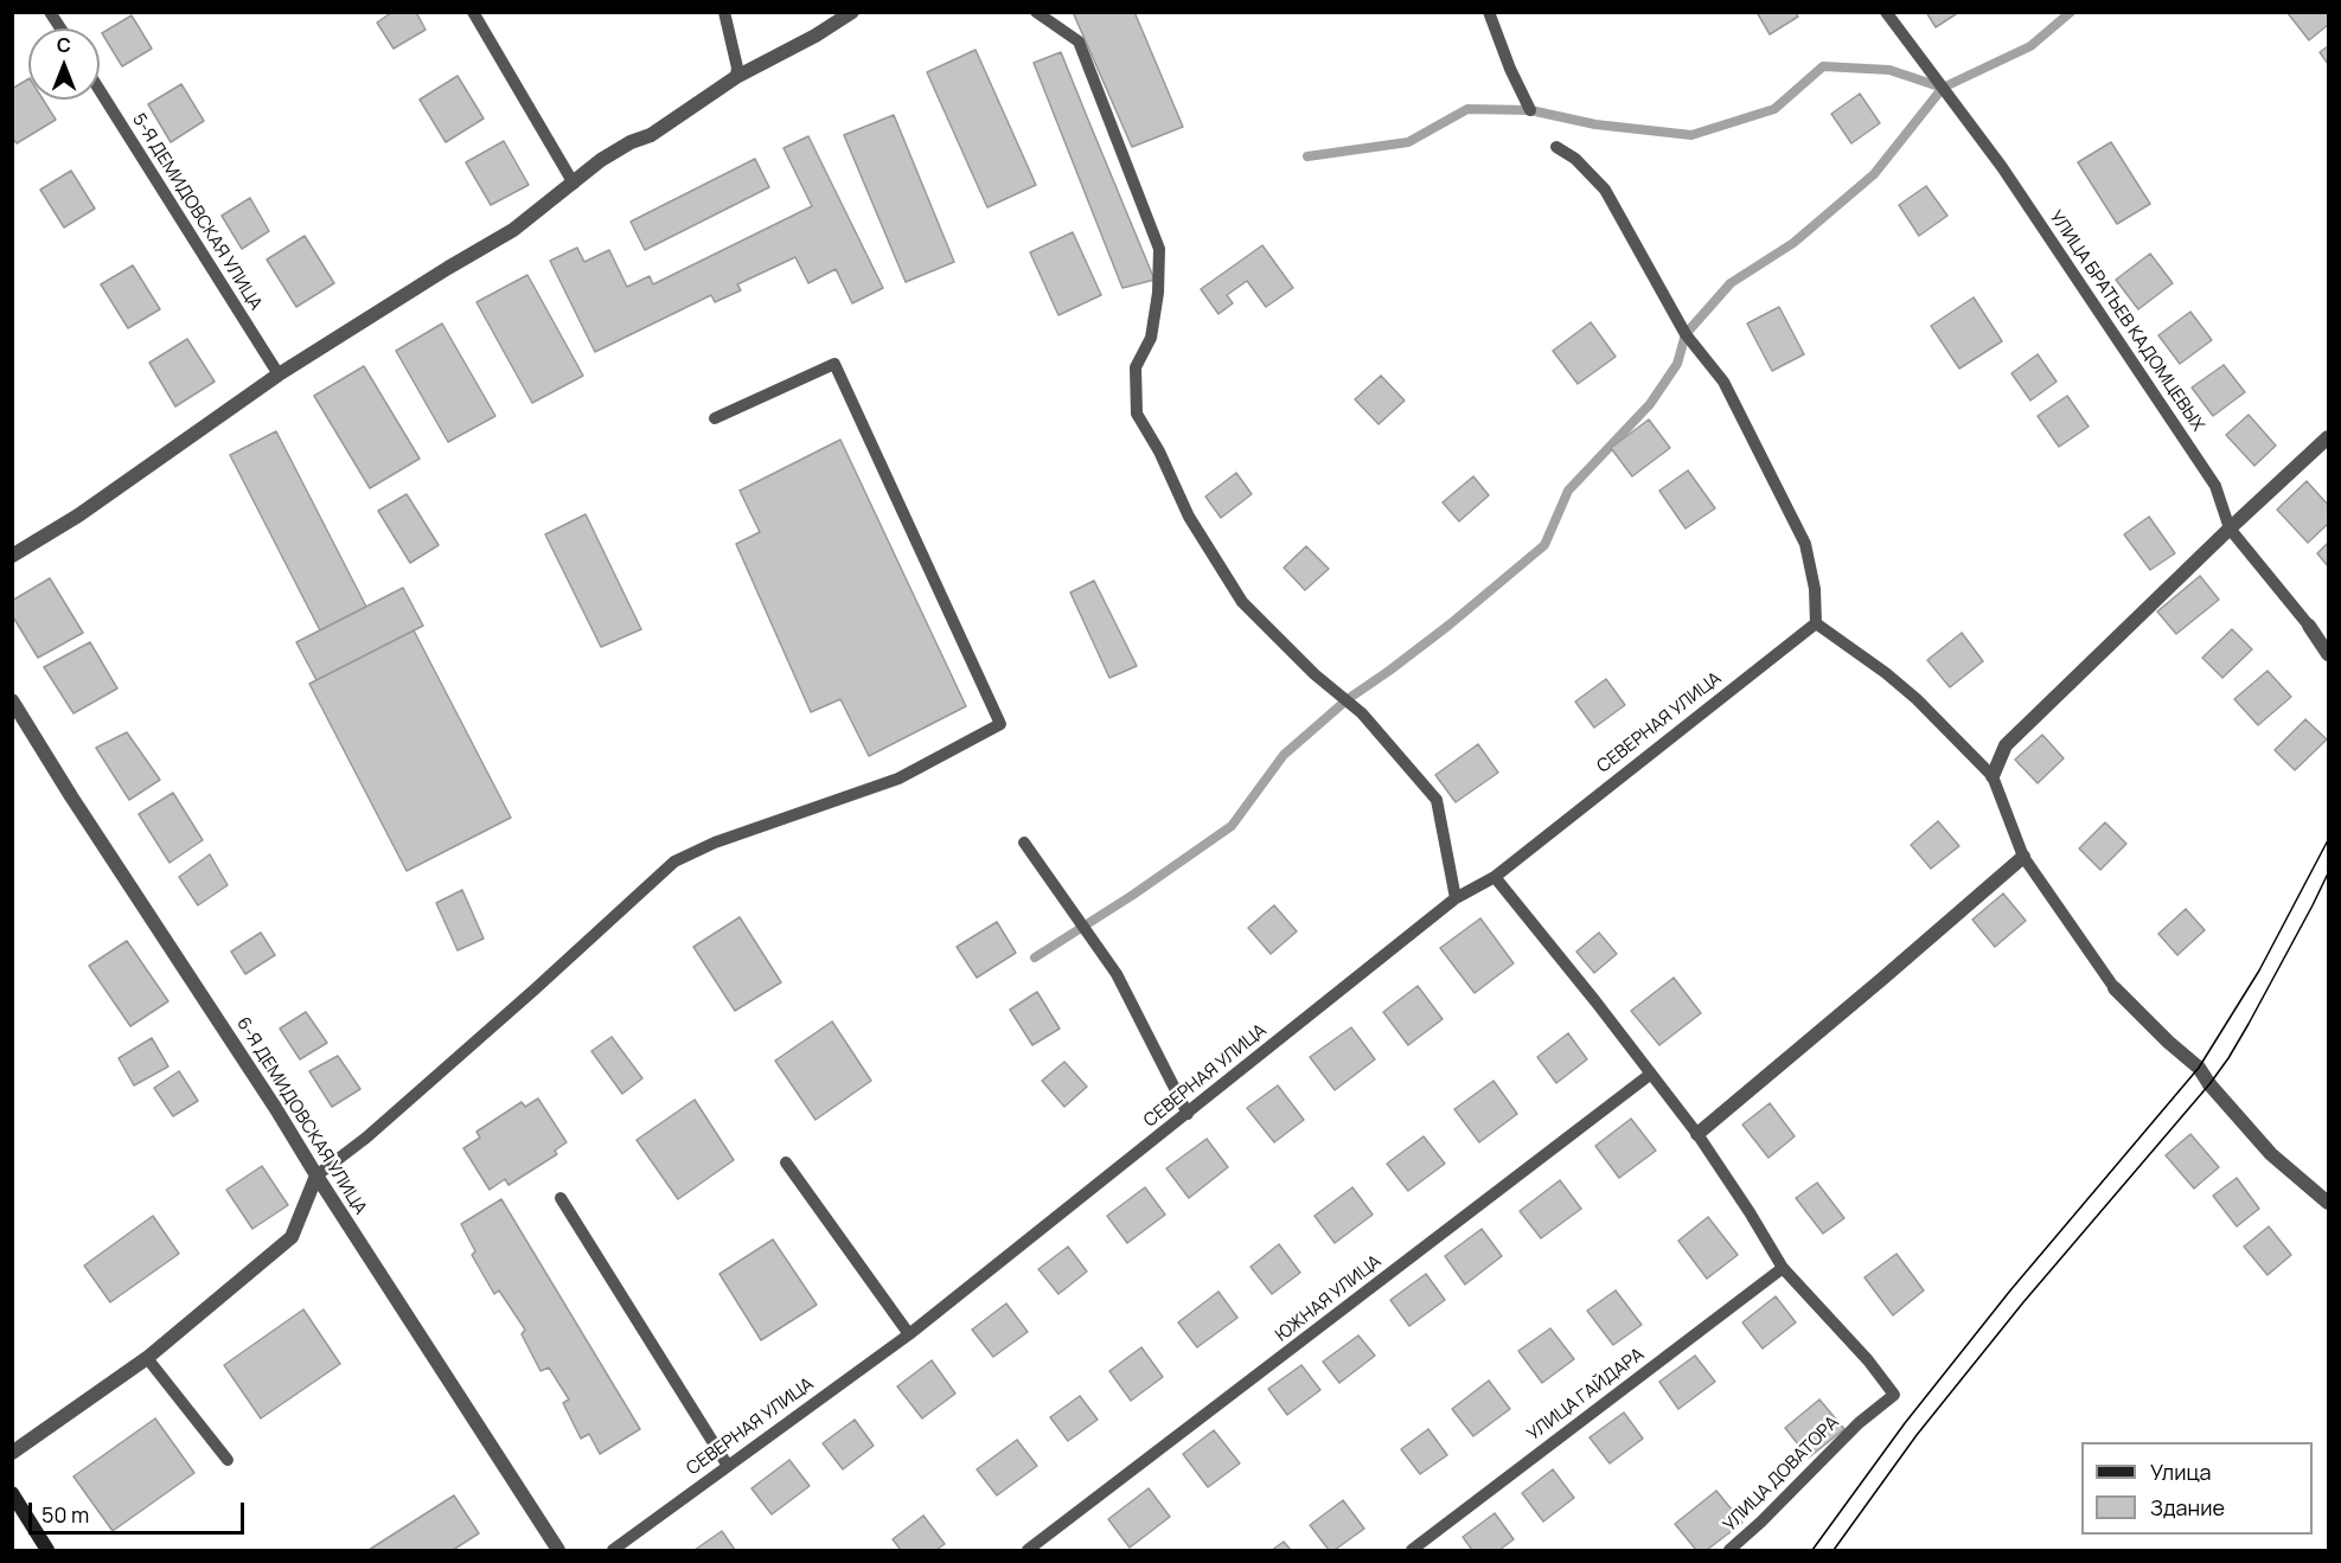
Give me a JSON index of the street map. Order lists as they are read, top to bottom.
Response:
{
  "streets": {
    "street": ["УЛИЦА БРАТЬЕВ КАДОМЦЕВЫХ", "6-Я ДЕМИДОВСКАЯ УЛИЦА"],
    "lane": [
      "5-Я ДЕМИДОВСКАЯ УЛИЦА",
      "СЕВЕРНАЯ УЛИЦА",
      "ЮЖНАЯ УЛИЦА",
      "УЛИЦА ГАЙДАРА",
      "УЛИЦА ДОВАТОРА"
    ]
  },
  "crossings": [
    ["УЛИЦА ГАЙДАРА", "УЛИЦА ДОВАТОРА"]
  ],
  "legend": ["Улица", "Здание"],
  "scale_bar": "50 m",
  "north": "top"
}
